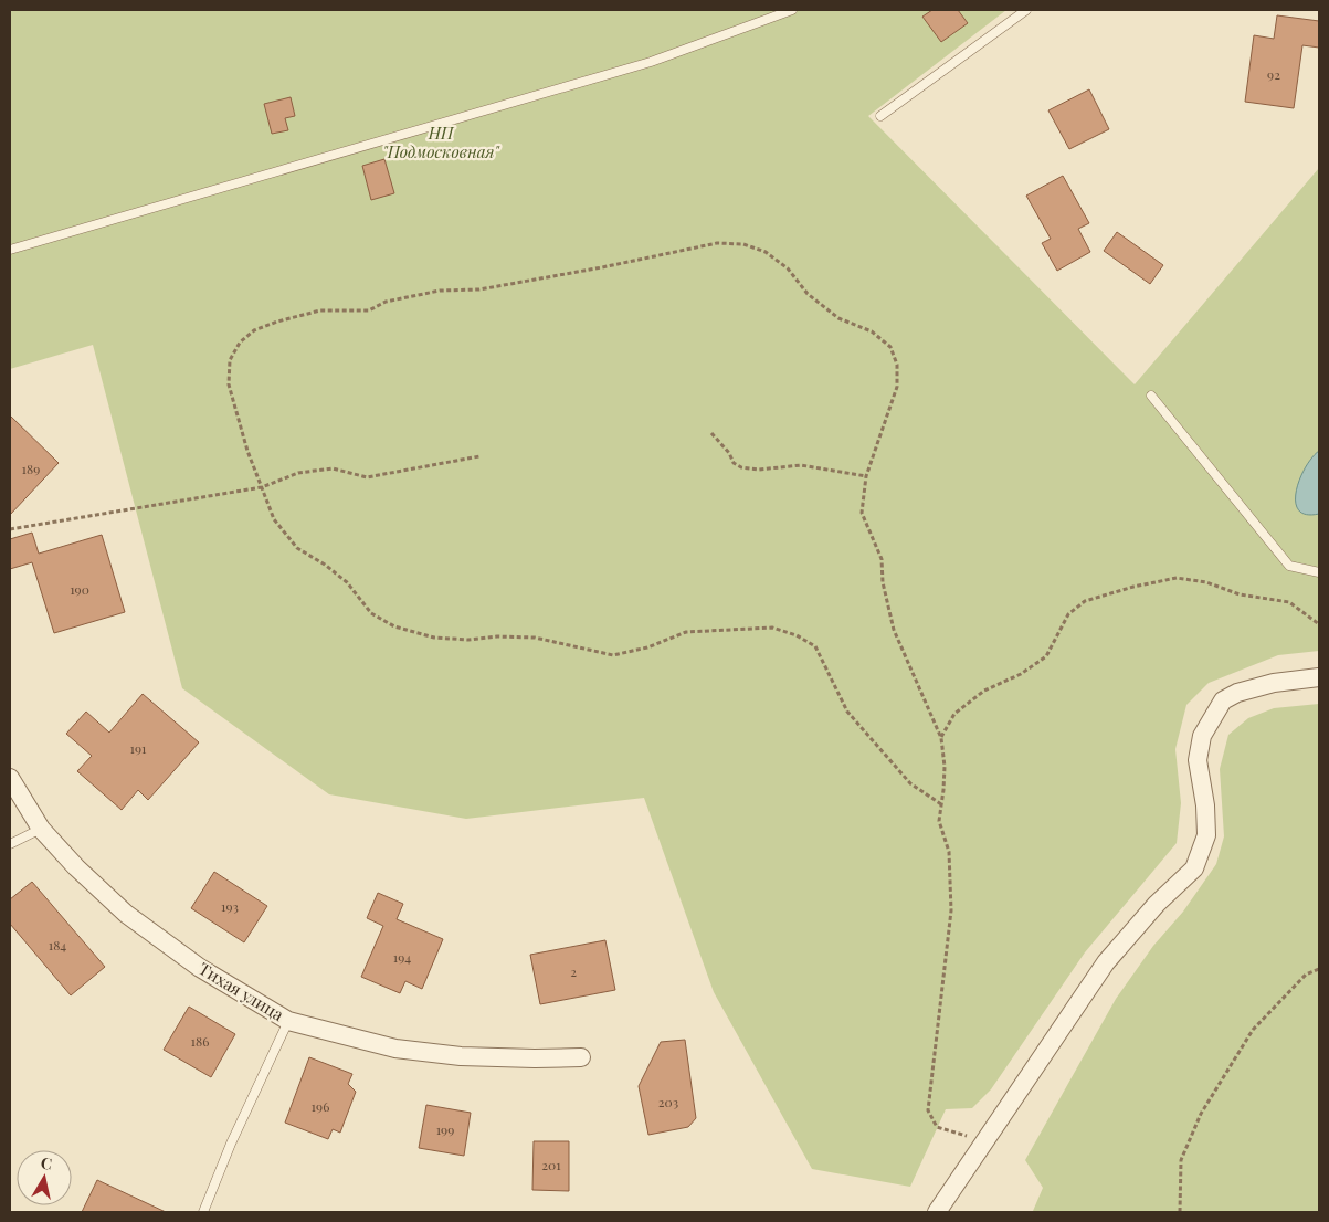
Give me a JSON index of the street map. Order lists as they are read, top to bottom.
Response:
{
  "streets": {
    "street": ["Тихая улица"]
  },
  "parks": ["НП \"Подмосковная\""],
  "house_numbers": [
    "92",
    "189",
    "190",
    "191",
    "193",
    "184",
    "194",
    "2",
    "186",
    "203",
    "196",
    "199",
    "201"
  ],
  "north": "top"
}
